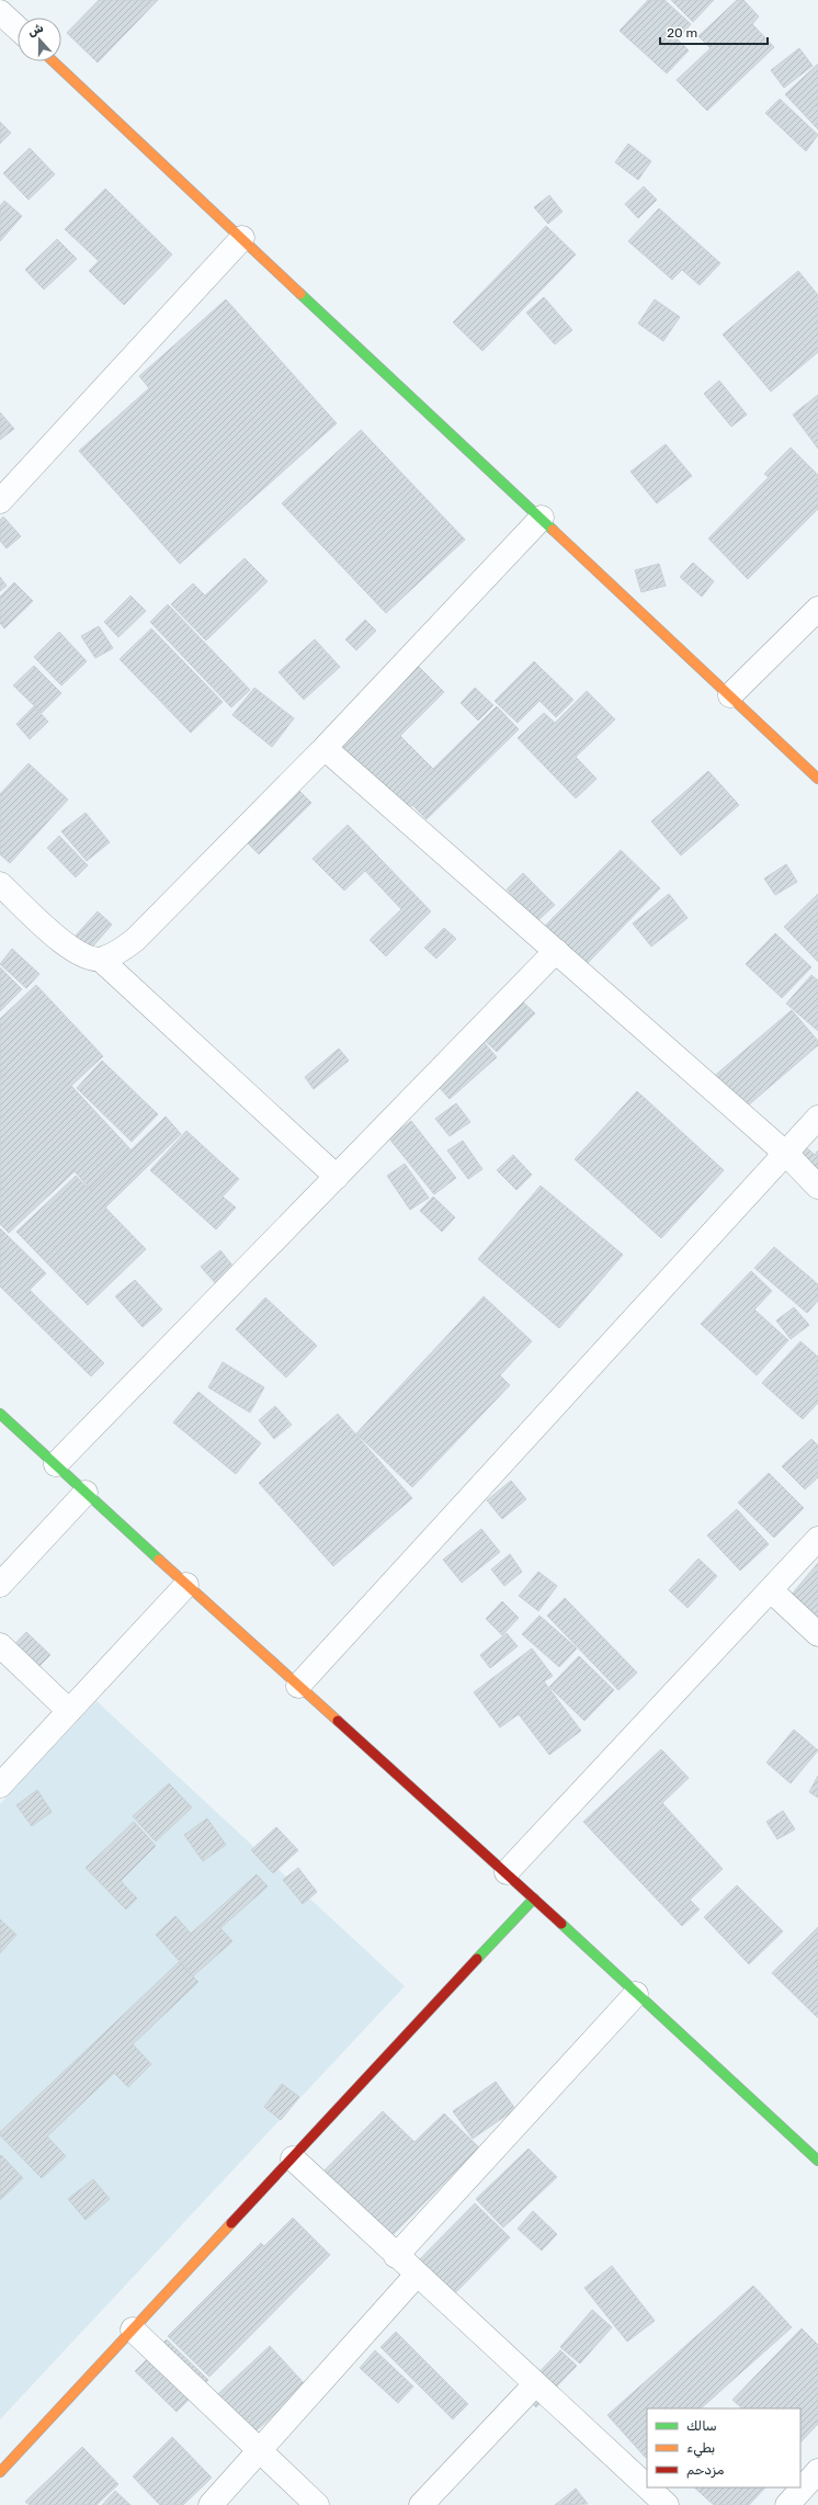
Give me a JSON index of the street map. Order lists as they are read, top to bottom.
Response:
{
  "legend": ["سالك", "بطيء", "مزدحم"],
  "scale_bar": "20 m",
  "north": "top"
}
